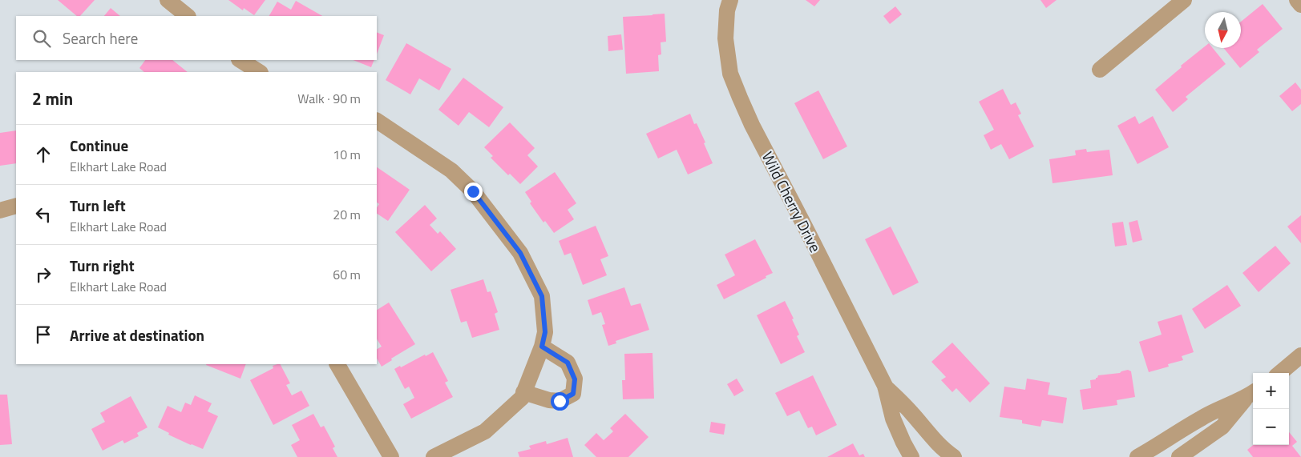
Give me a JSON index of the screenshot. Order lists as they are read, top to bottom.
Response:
{
  "streets": {
    "street": ["Wild Cherry Drive"]
  },
  "north": "bottom",
  "page": {
    "search": "Search here",
    "heading": ["2 min", "Walk · 90 m"],
    "list": [
      ["Continue", "Elkhart Lake Road", "10 m"],
      ["Turn left", "Elkhart Lake Road", "20 m"],
      ["Turn right", "Elkhart Lake Road", "60 m"],
      "Arrive at destination"
    ],
    "map_buttons": ["+", "−"]
  }
}
